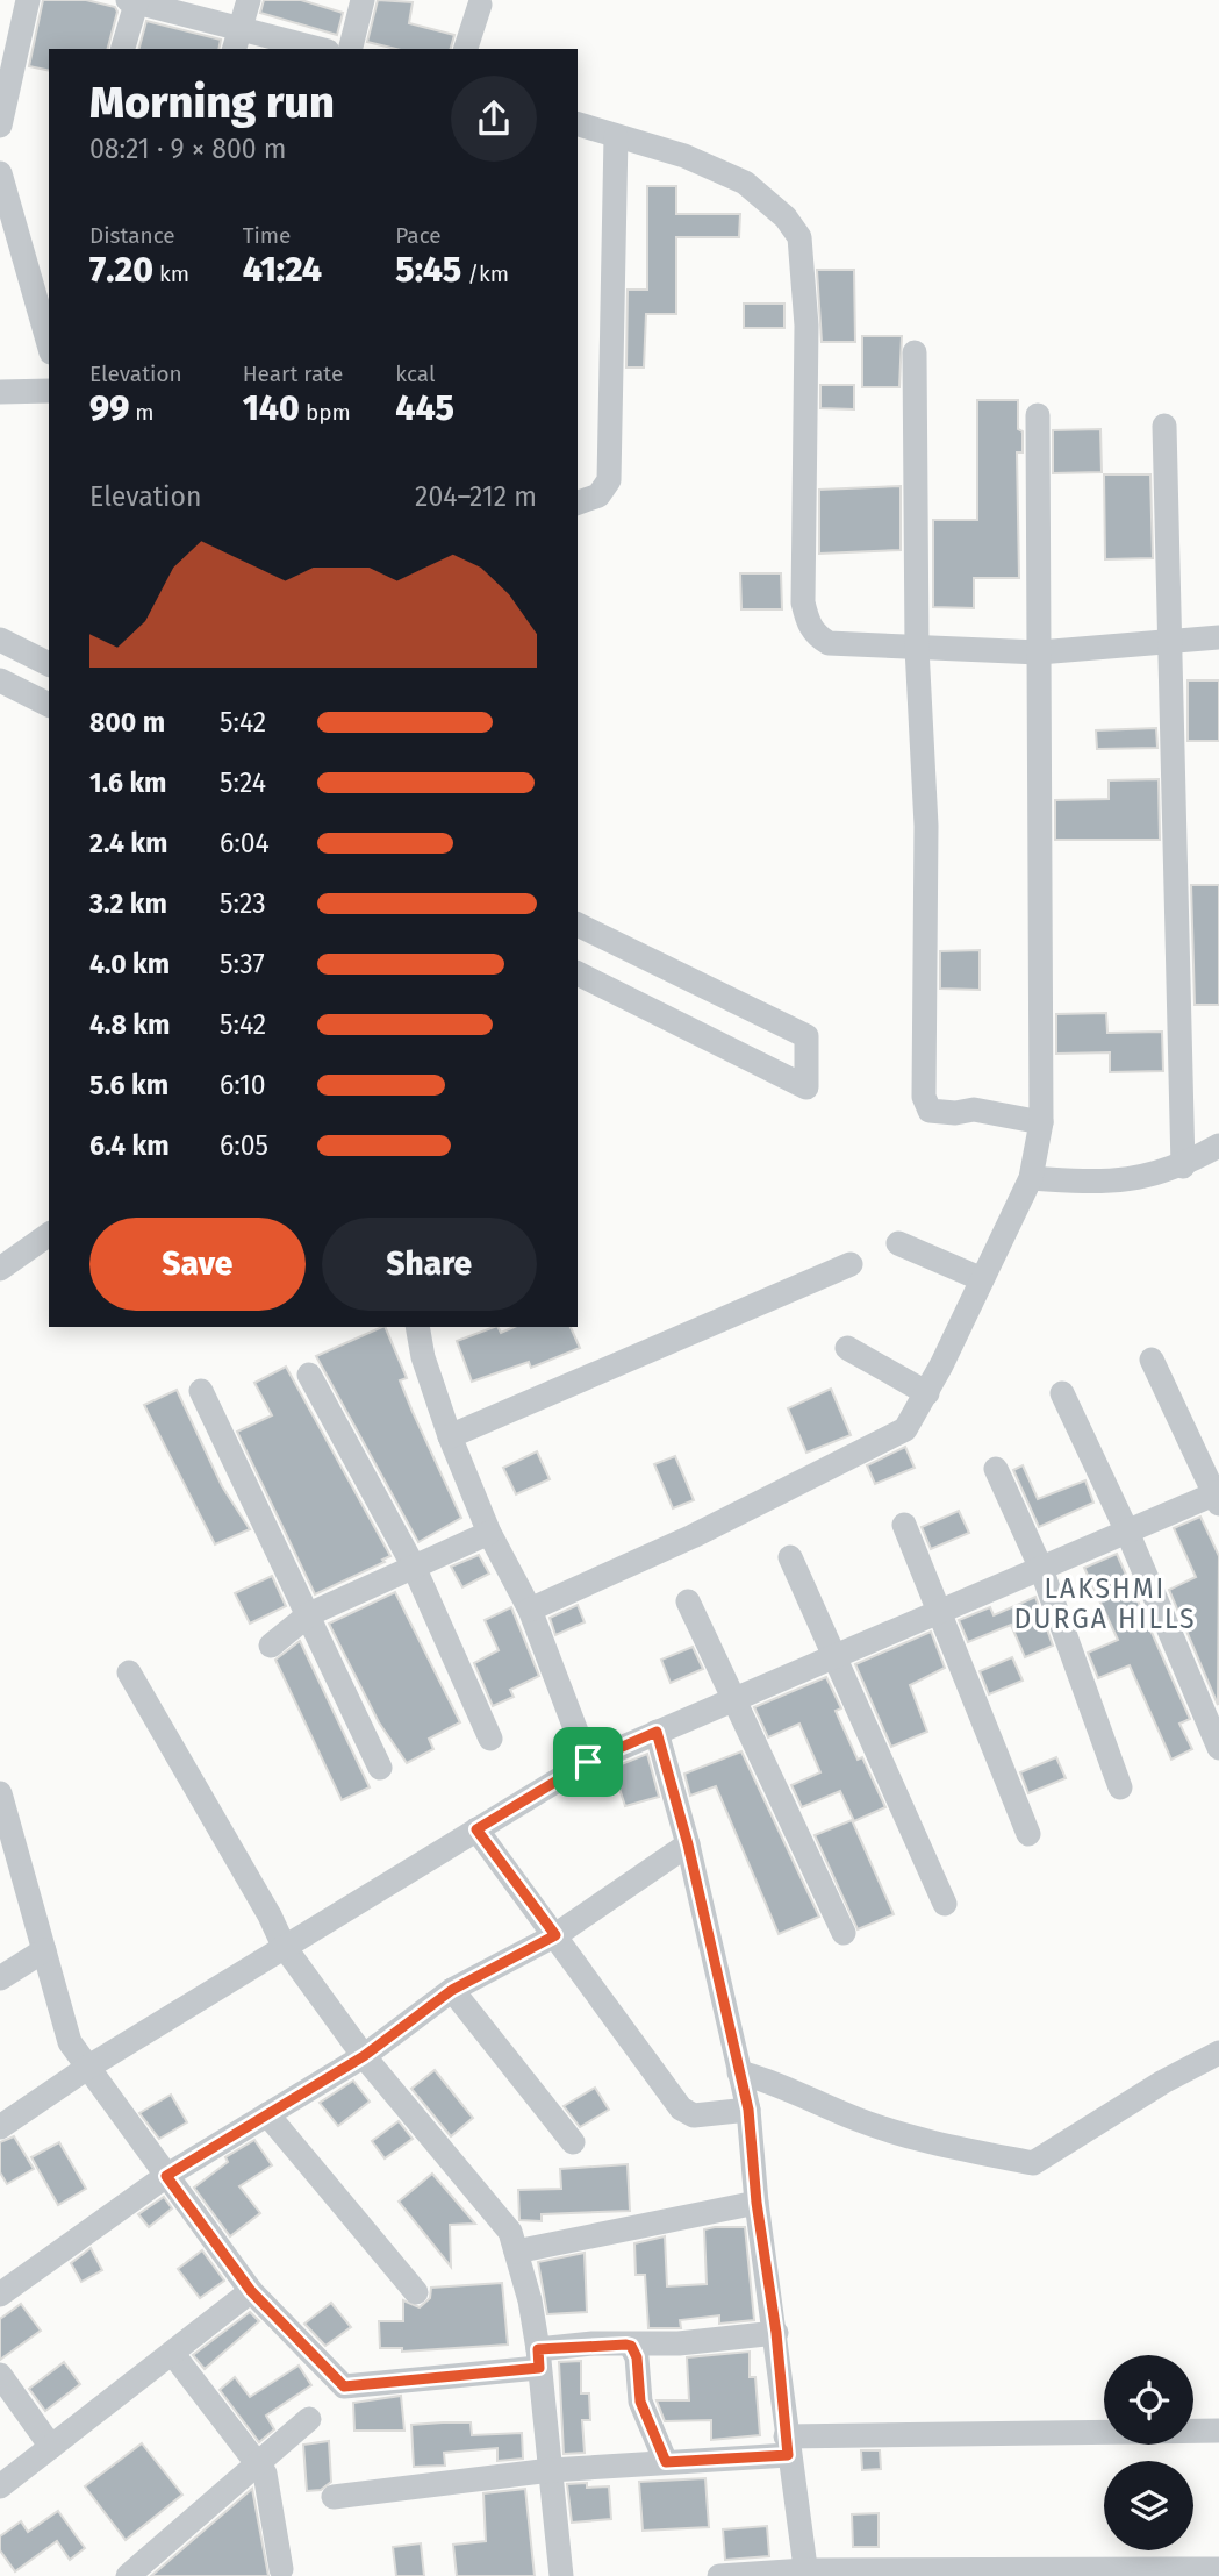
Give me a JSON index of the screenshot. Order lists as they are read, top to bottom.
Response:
{
  "districts": ["LAKSHMI DURGA HILLS"],
  "page": {
    "heading": ["Morning run", "08:21 · 9 × 800 m"],
    "stats": [
      ["Distance", "7.20 km"],
      ["Time", "41:24"],
      ["Pace", "5:45 /km"],
      ["Elevation", "99 m"],
      ["Heart rate", "140 bpm"],
      ["kcal", "445"]
    ],
    "chart": ["Elevation", "204–212 m"],
    "list": [
      {
        "name": "800 m",
        "note": "5:42"
      },
      {
        "name": "1.6 km",
        "note": "5:24"
      },
      {
        "name": "2.4 km",
        "note": "6:04"
      },
      {
        "name": "3.2 km",
        "note": "5:23"
      },
      {
        "name": "4.0 km",
        "note": "5:37"
      },
      {
        "name": "4.8 km",
        "note": "5:42"
      },
      {
        "name": "5.6 km",
        "note": "6:10"
      },
      {
        "name": "6.4 km",
        "note": "6:05"
      }
    ],
    "buttons": ["Save", "Share"]
  }
}
